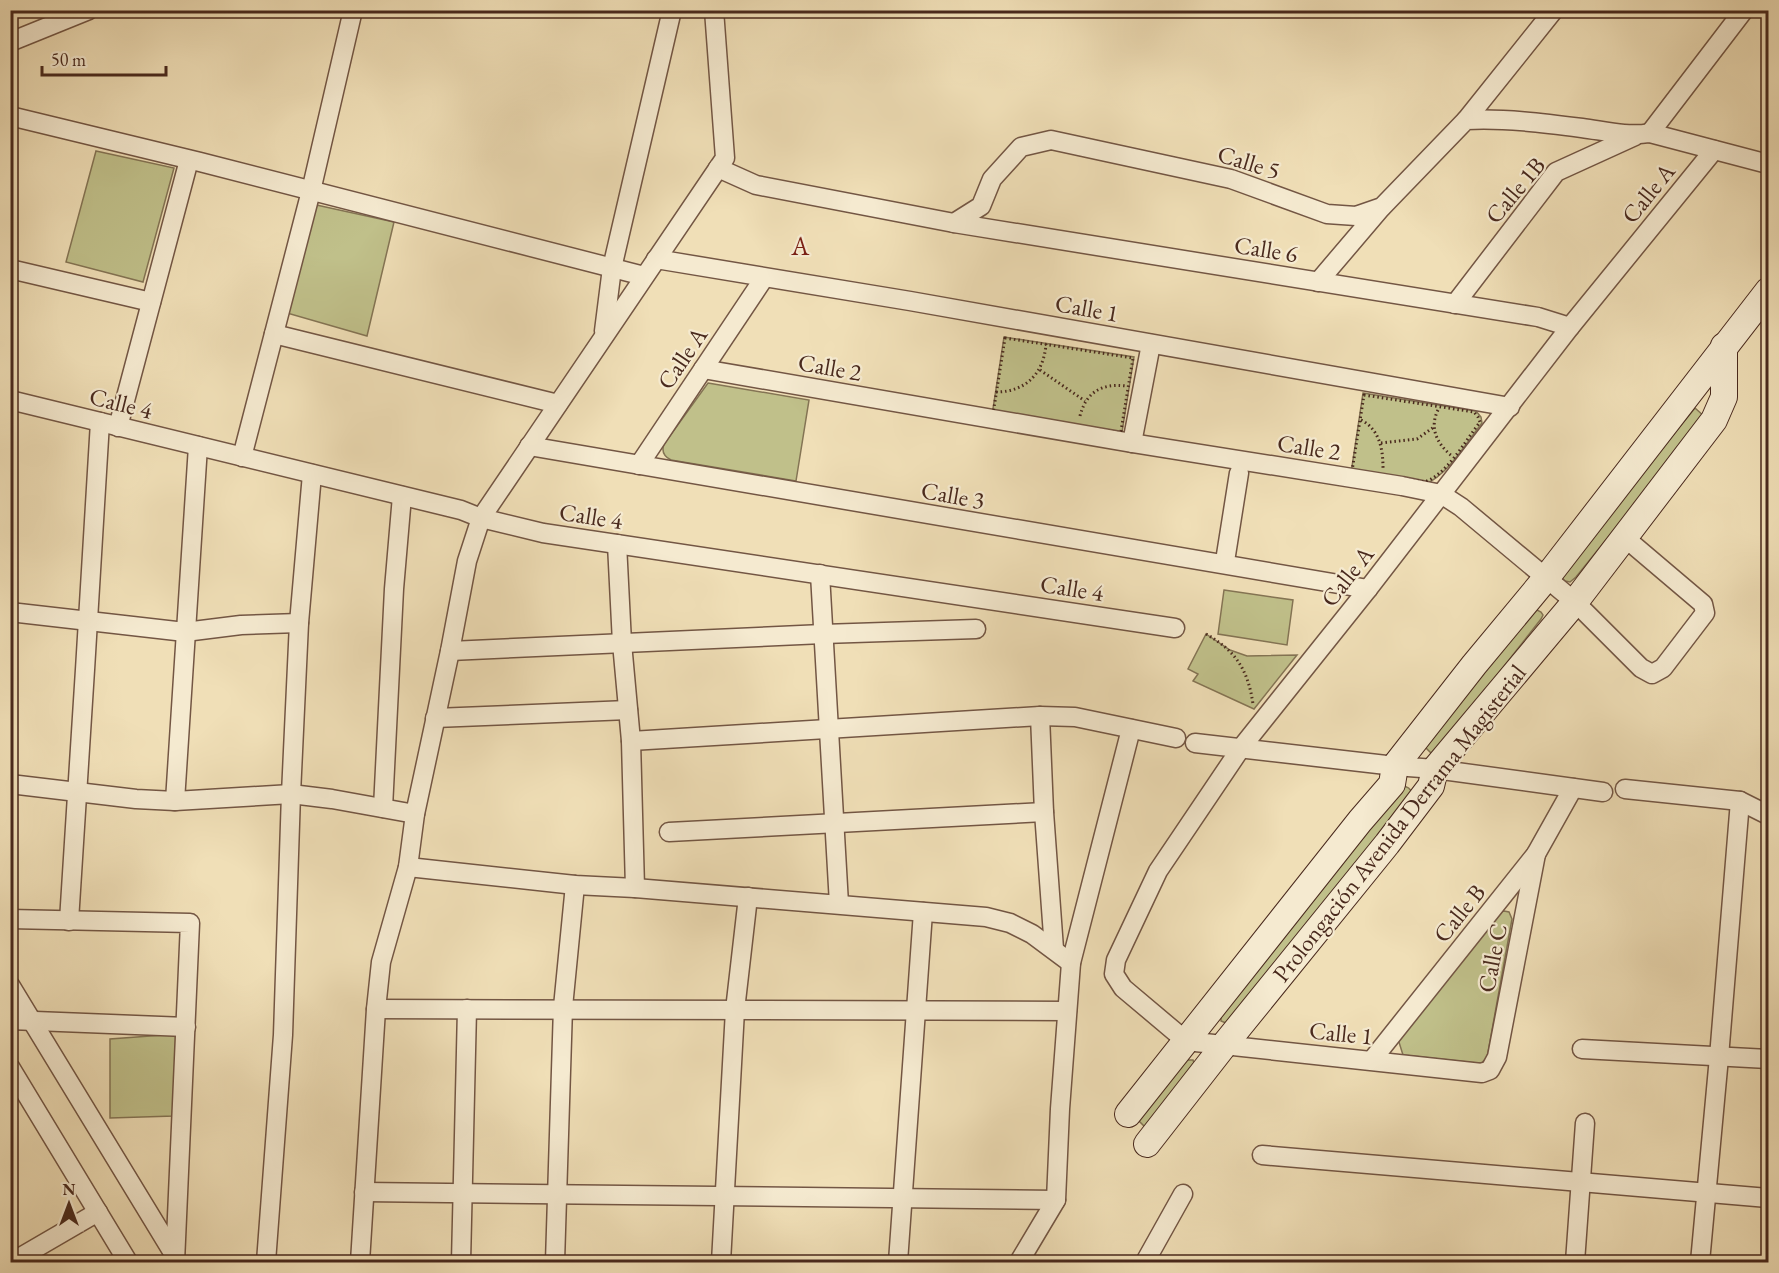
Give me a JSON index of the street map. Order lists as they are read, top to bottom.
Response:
{
  "streets": {
    "street": [
      "Calle 5",
      "Calle 1B",
      "Calle A",
      "Calle 6",
      "Calle 1",
      "Calle 2",
      "Calle 4",
      "Calle 3",
      "Prolongación Avenida Derrama Magisterial",
      "Calle B",
      "Calle C"
    ]
  },
  "crossings": [
    ["Calle 5", "Calle 6"],
    ["Calle 1B", "Calle 6"],
    ["Calle A", "Calle 6"],
    ["Calle A", "Calle 1"],
    ["Calle A", "Calle 2"],
    ["Calle A", "Calle 3"],
    ["Calle A", "Prolongación Avenida Derrama Magisterial"],
    ["Calle 1", "Prolongación Avenida Derrama Magisterial"],
    ["Calle 1", "Calle B"],
    ["Calle 1", "Calle C"],
    ["Calle 2", "Prolongación Avenida Derrama Magisterial"],
    ["Calle B", "Calle C"]
  ],
  "districts": ["A"],
  "scale_bar": "50 m",
  "north": "top"
}
